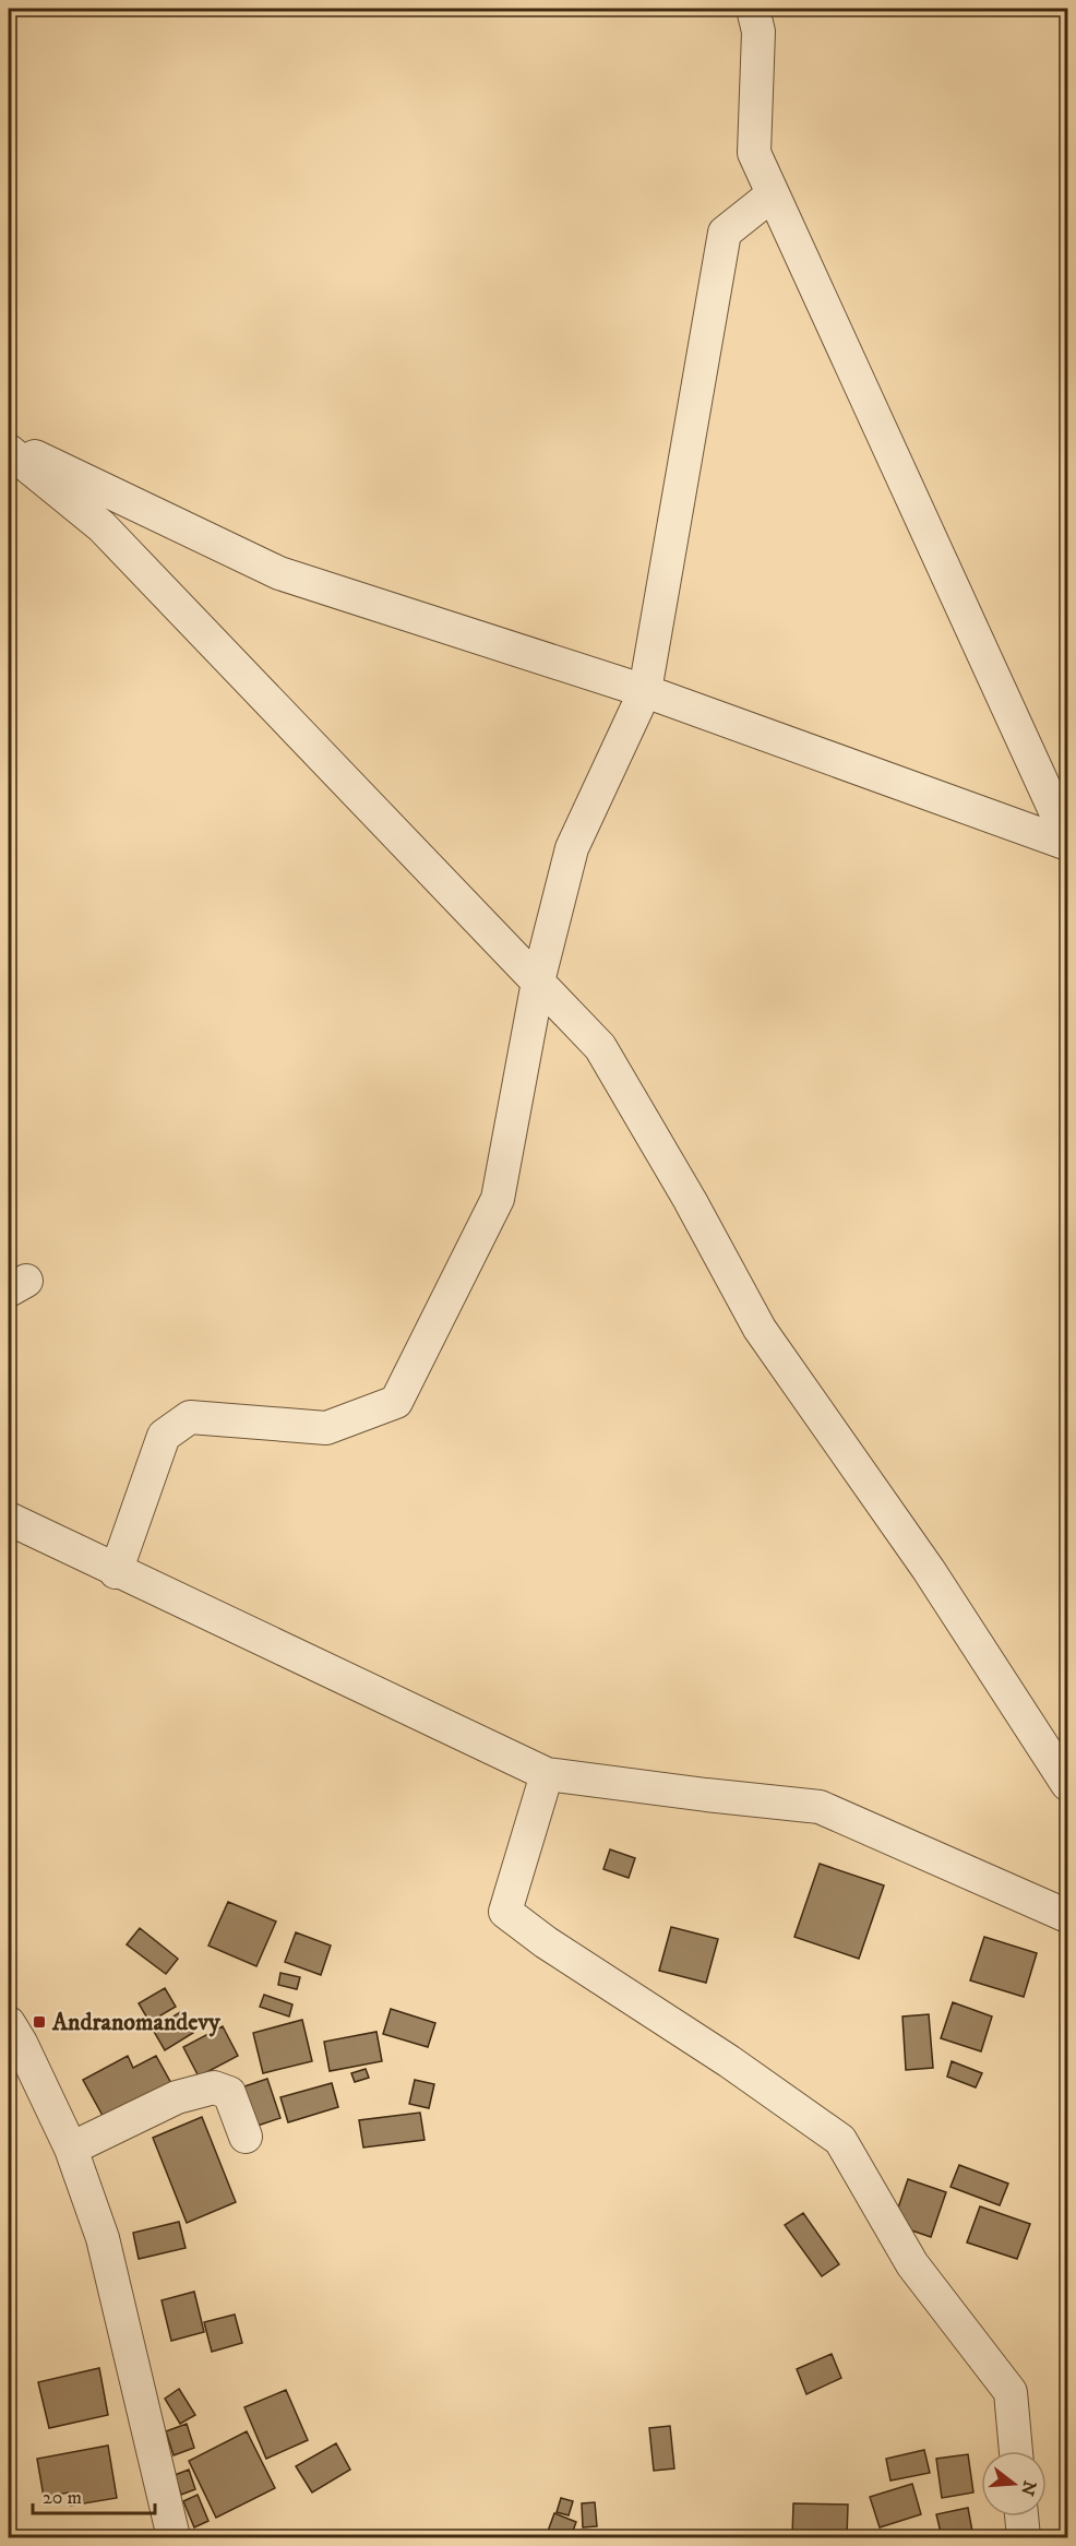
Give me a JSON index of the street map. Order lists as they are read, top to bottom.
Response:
{
  "places": {
    "transit": ["Andranomandevy"]
  },
  "scale_bar": "20 m",
  "north": "right"
}
